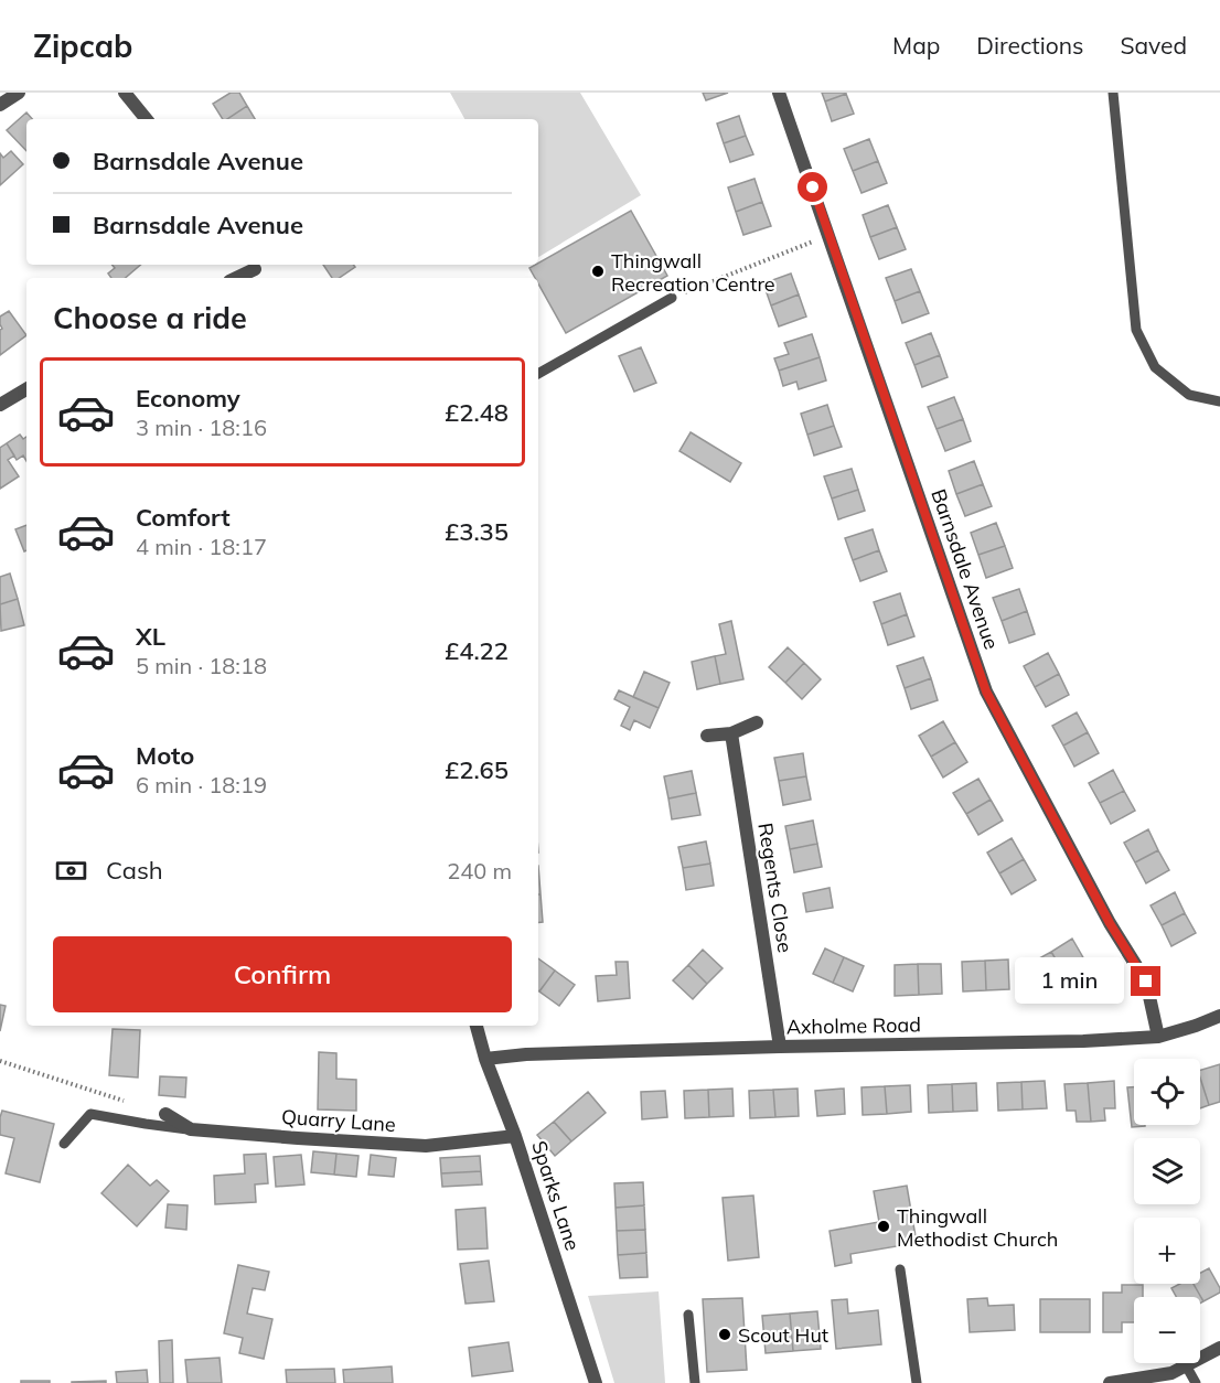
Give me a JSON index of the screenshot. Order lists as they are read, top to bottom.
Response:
{
  "streets": {
    "street": [
      "Barnsdale Avenue",
      "Regents Close",
      "Axholme Road",
      "Quarry Lane",
      "Sparks Lane"
    ]
  },
  "crossings": [
    ["Barnsdale Avenue", "Axholme Road"],
    ["Regents Close", "Axholme Road"],
    ["Axholme Road", "Sparks Lane"],
    ["Quarry Lane", "Sparks Lane"]
  ],
  "places": ["Thingwall Recreation Centre", "Thingwall Methodist Church", "Scout Hut"],
  "page": {
    "header": "Zipcab",
    "nav": ["Map", "Directions", "Saved"],
    "banner": ["Barnsdale Avenue", "Barnsdale Avenue"],
    "heading": "Choose a ride",
    "list": [
      {
        "name": "Economy",
        "note": "3 min · 18:16",
        "value": "£2.48"
      },
      {
        "name": "Comfort",
        "note": "4 min · 18:17",
        "value": "£3.35"
      },
      {
        "name": "XL",
        "note": "5 min · 18:18",
        "value": "£4.22"
      },
      {
        "name": "Moto",
        "note": "6 min · 18:19",
        "value": "£2.65"
      }
    ],
    "pay": ["Cash", "240 m"],
    "buttons": "Confirm",
    "bubble": "1 min",
    "map_buttons": ["+", "−"]
  }
}
